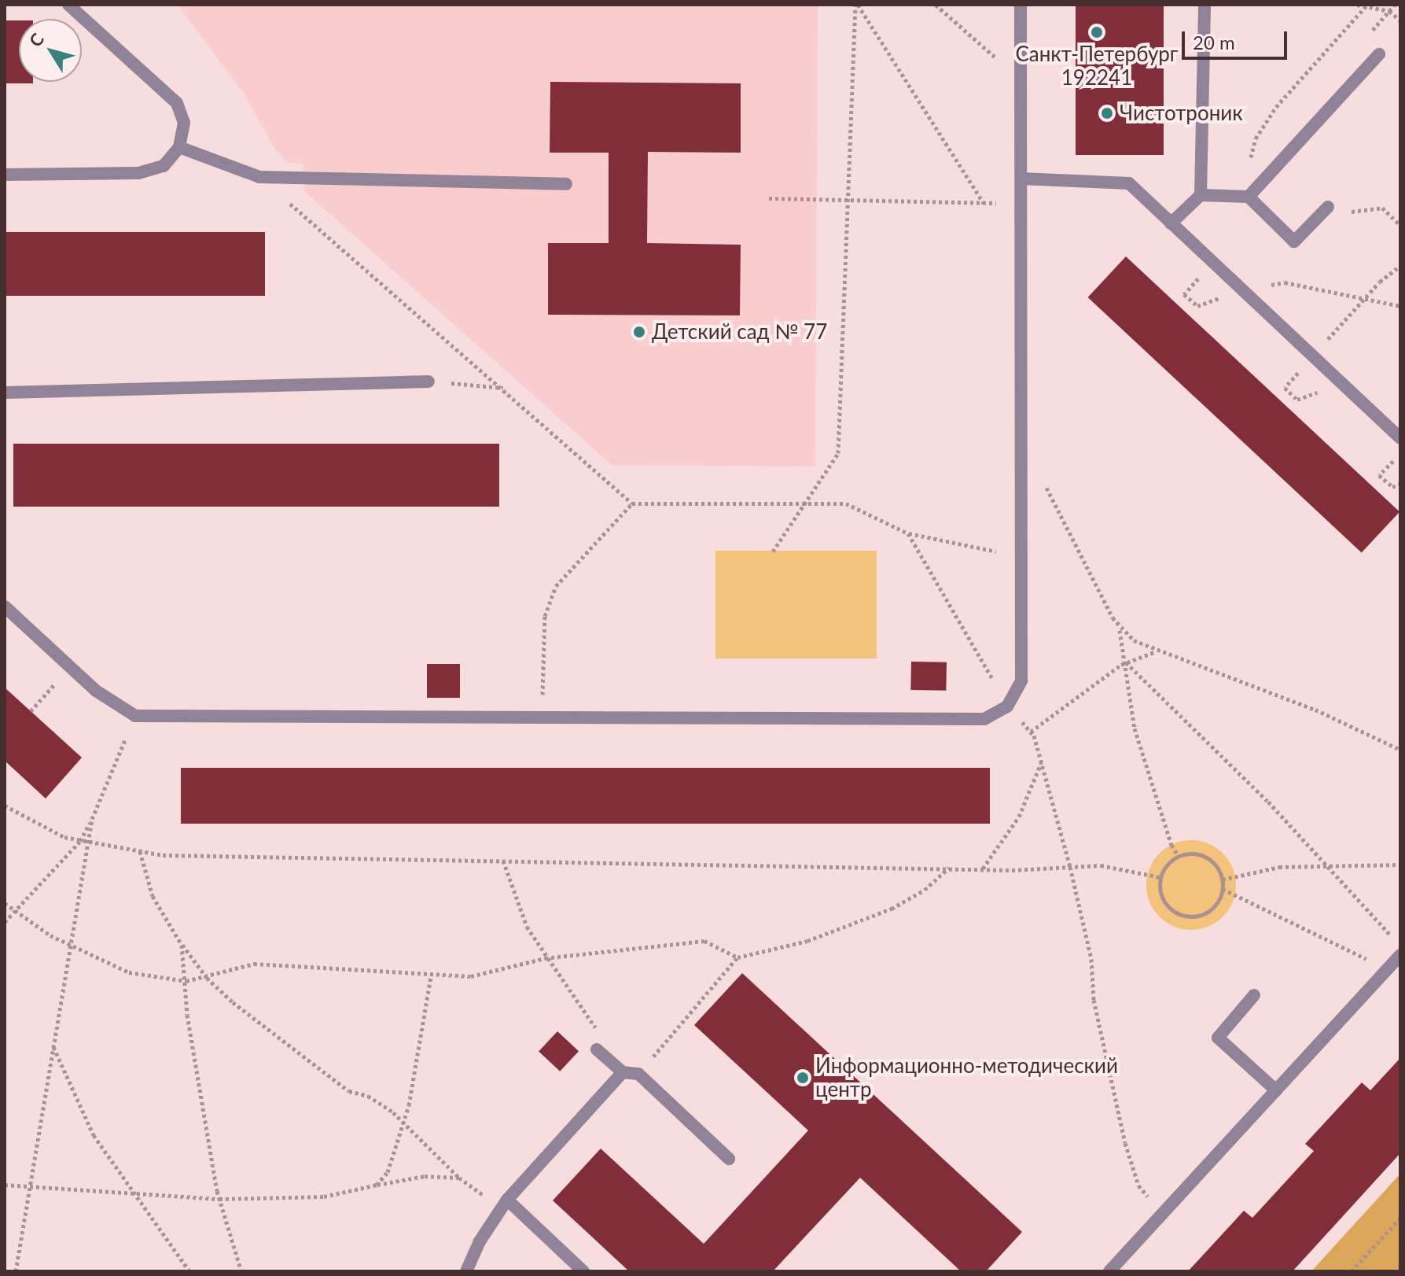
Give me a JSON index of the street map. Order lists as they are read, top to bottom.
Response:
{
  "places": [
    "Санкт-Петербург 192241",
    "Чистотроник",
    "Детский сад № 77",
    "Информационно-методический центр"
  ],
  "scale_bar": "20 m",
  "north": "top left"
}
